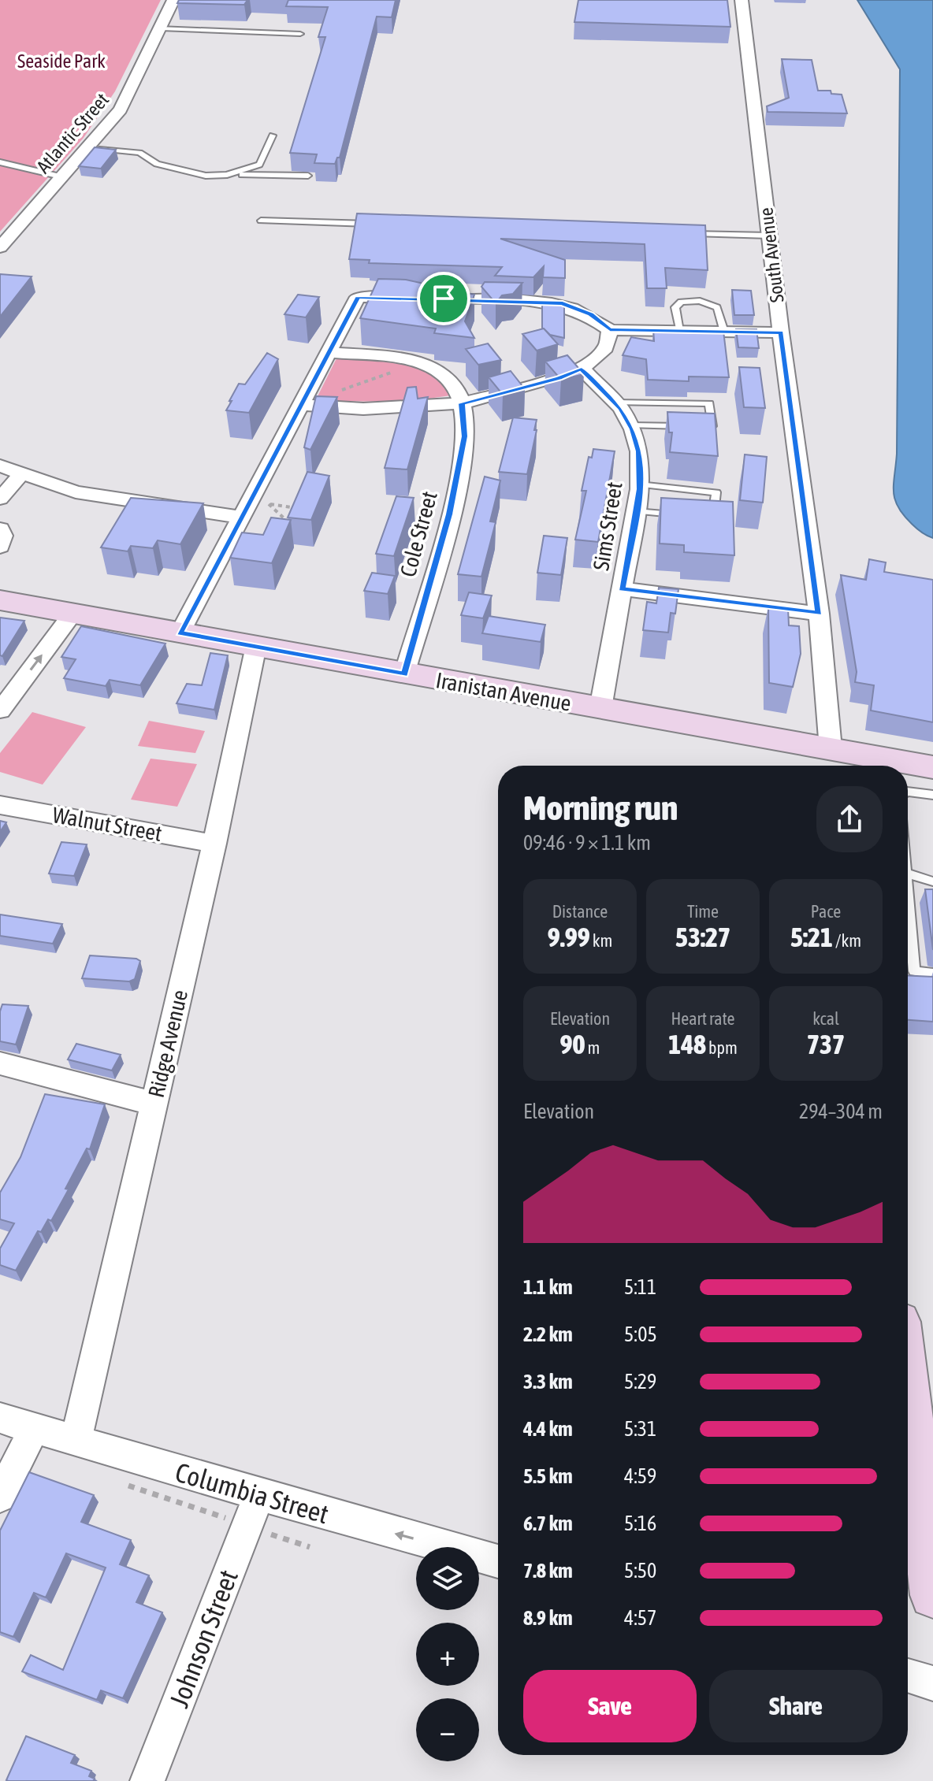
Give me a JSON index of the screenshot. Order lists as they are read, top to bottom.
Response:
{
  "streets": {
    "street": [
      "Atlantic Street",
      "South Avenue",
      "Sims Street",
      "Cole Street",
      "Iranistan Avenue",
      "Walnut Street",
      "Ridge Avenue",
      "Columbia Street",
      "Johnson Street"
    ]
  },
  "crossings": [
    ["South Avenue", "Iranistan Avenue"],
    ["Sims Street", "Iranistan Avenue"],
    ["Cole Street", "Iranistan Avenue"],
    ["Iranistan Avenue", "Ridge Avenue"],
    ["Walnut Street", "Ridge Avenue"],
    ["Ridge Avenue", "Columbia Street"],
    ["Columbia Street", "Johnson Street"]
  ],
  "one_way": ["Columbia Street"],
  "parks": ["Seaside Park"],
  "page": {
    "heading": ["Morning run", "09:46 · 9 × 1.1 km"],
    "stats": [
      ["Distance", "9.99 km"],
      ["Time", "53:27"],
      ["Pace", "5:21 /km"],
      ["Elevation", "90 m"],
      ["Heart rate", "148 bpm"],
      ["kcal", "737"]
    ],
    "chart": ["Elevation", "294–304 m"],
    "list": [
      {
        "name": "1.1 km",
        "note": "5:11"
      },
      {
        "name": "2.2 km",
        "note": "5:05"
      },
      {
        "name": "3.3 km",
        "note": "5:29"
      },
      {
        "name": "4.4 km",
        "note": "5:31"
      },
      {
        "name": "5.5 km",
        "note": "4:59"
      },
      {
        "name": "6.7 km",
        "note": "5:16"
      },
      {
        "name": "7.8 km",
        "note": "5:50"
      },
      {
        "name": "8.9 km",
        "note": "4:57"
      }
    ],
    "map_buttons": ["+", "−"],
    "buttons": ["Save", "Share"]
  }
}
